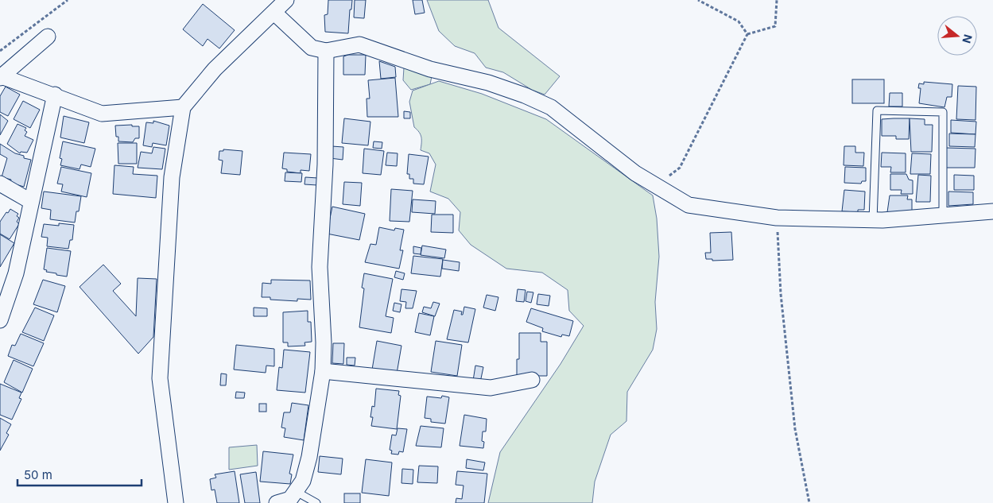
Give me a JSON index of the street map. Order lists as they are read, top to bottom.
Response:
{
  "scale_bar": "50 m",
  "north": "right"
}
